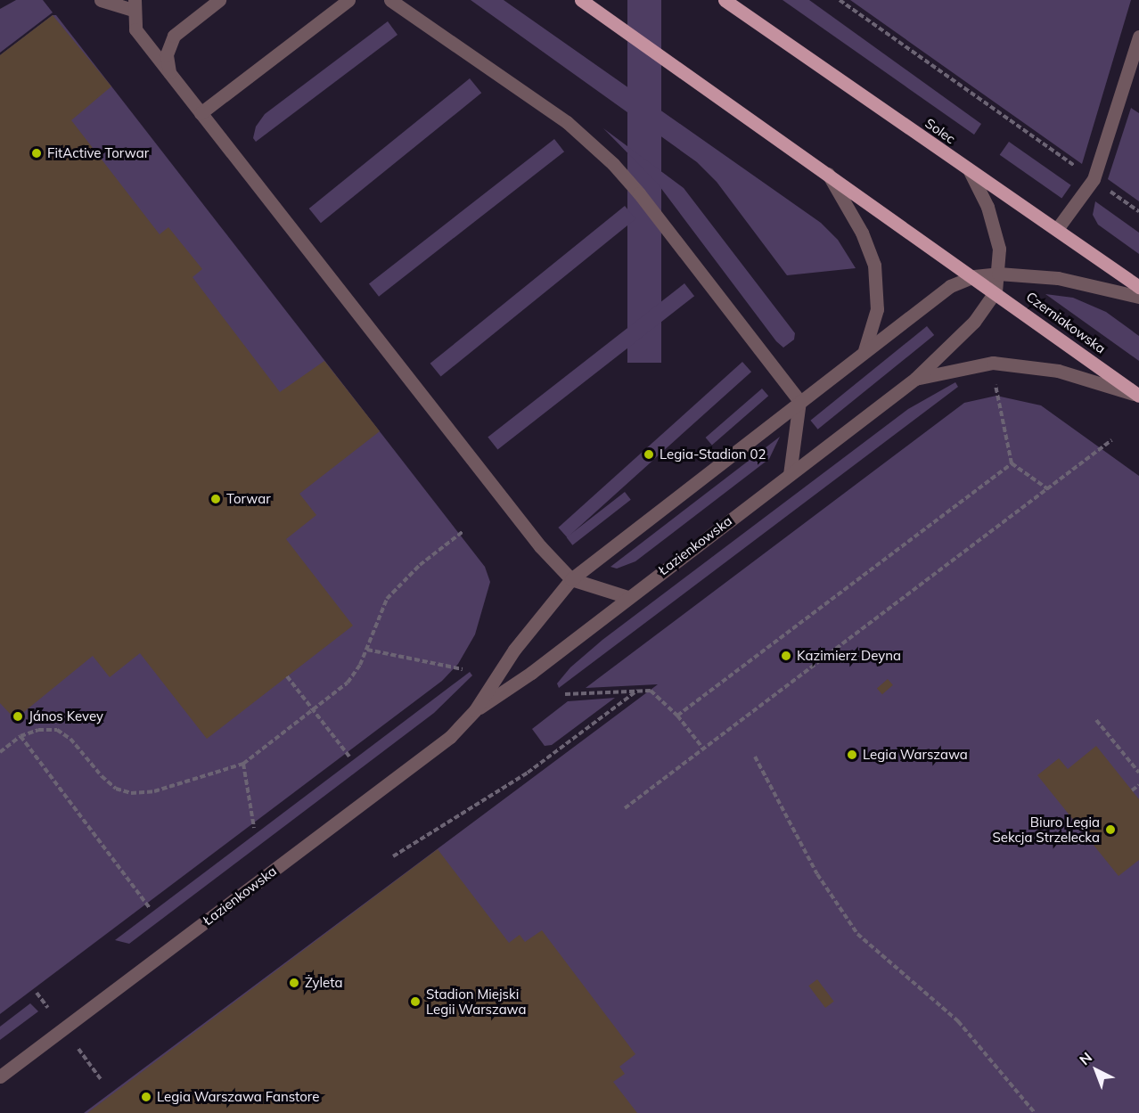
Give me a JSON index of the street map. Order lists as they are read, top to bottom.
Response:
{
  "streets": {
    "main road": ["Solec", "Czerniakowska"],
    "street": ["Łazienkowska"]
  },
  "crossings": [
    ["Solec", "Łazienkowska"],
    ["Czerniakowska", "Łazienkowska"]
  ],
  "places": [
    "FitActive Torwar",
    "Legia-Stadion 02",
    "Torwar",
    "Kazimierz Deyna",
    "János Kevey",
    "Legia Warszawa",
    "Biuro Legia Sekcja Strzelecka",
    "Żyleta",
    "Stadion Miejski Legii Warszawa",
    "Legia Warszawa Fanstore"
  ],
  "north": "top left"
}
